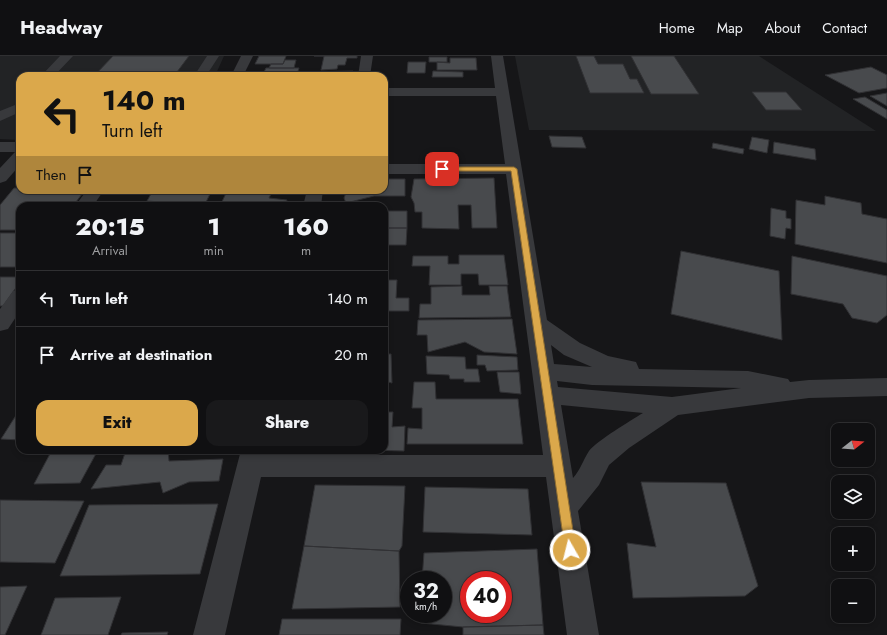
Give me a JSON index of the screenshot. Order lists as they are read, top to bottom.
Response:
{
  "north": "right",
  "page": {
    "header": "Headway",
    "nav": [
      "Home",
      "Map",
      "About",
      "Contact"
    ],
    "turn": ["140 m", "Turn left"],
    "then": "Then",
    "eta": [
      "20:15",
      "Arrival",
      "1",
      "min",
      "160",
      "m"
    ],
    "list": [
      {
        "name": "Turn left",
        "value": "140 m"
      },
      {
        "name": "Arrive at destination",
        "value": "20 m"
      }
    ],
    "buttons": ["Exit", "Share"],
    "map_buttons": ["+", "−"],
    "speed": "32 km/h",
    "limit": "40"
  }
}
